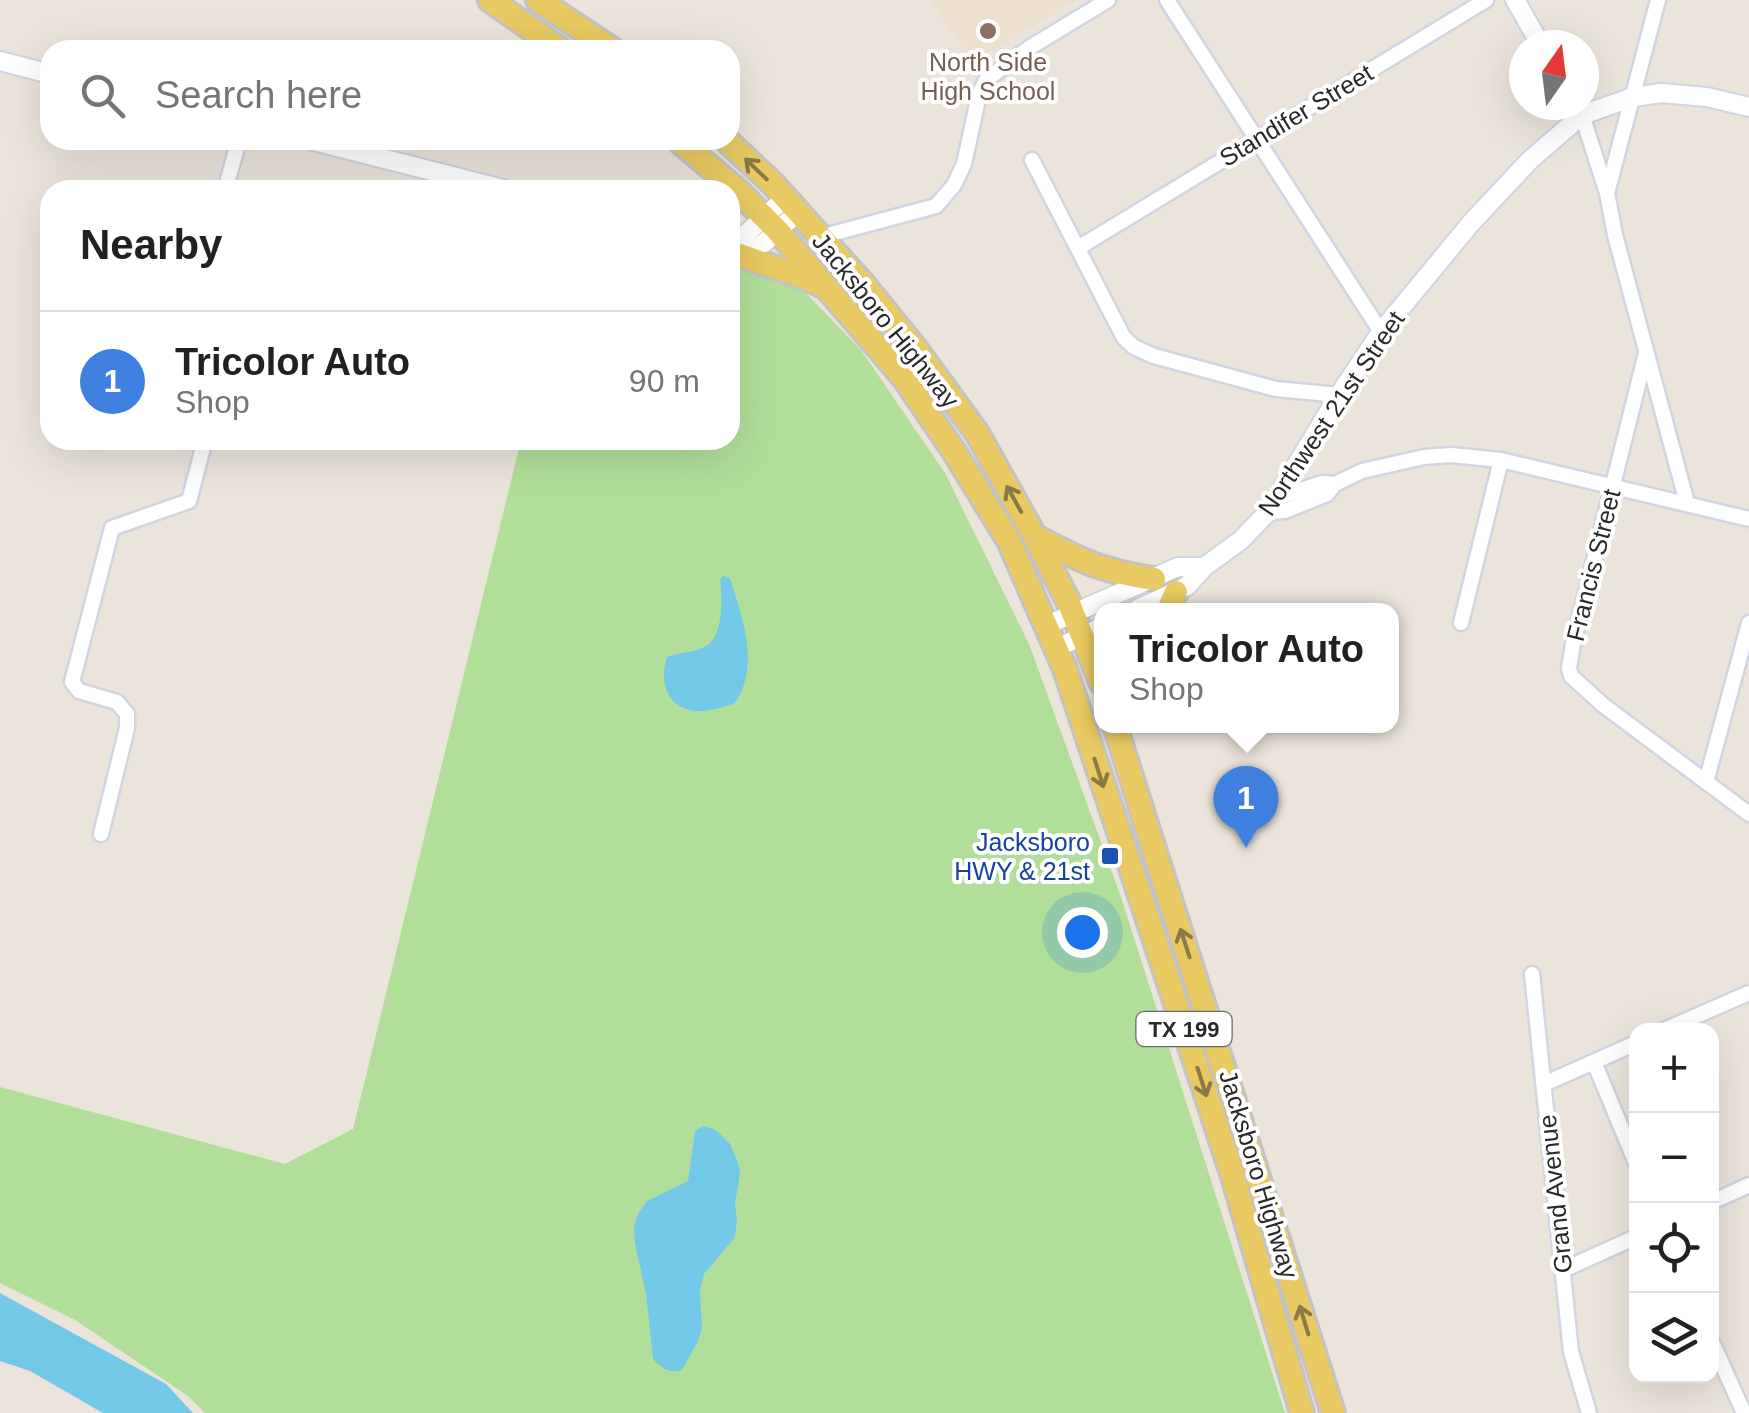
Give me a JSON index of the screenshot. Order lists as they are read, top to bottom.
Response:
{
  "streets": {
    "main road": ["Jacksboro Highway", "TX 199"],
    "street": [
      "Standifer Street",
      "Northwest 21st Street",
      "Francis Street",
      "Grand Avenue"
    ]
  },
  "crossings": [
    ["Jacksboro Highway", "Northwest 21st Street"]
  ],
  "places": {
    "other": ["North Side High School"],
    "transit": ["Jacksboro HWY & 21st"]
  },
  "north": "top",
  "page": {
    "search": "Search here",
    "heading": "Nearby",
    "list": [
      {
        "mark": "1",
        "name": "Tricolor Auto",
        "note": "Shop",
        "value": "90 m"
      }
    ],
    "popup": ["Tricolor Auto", "Shop"],
    "pins": "1",
    "map_buttons": ["+", "−"]
  }
}
